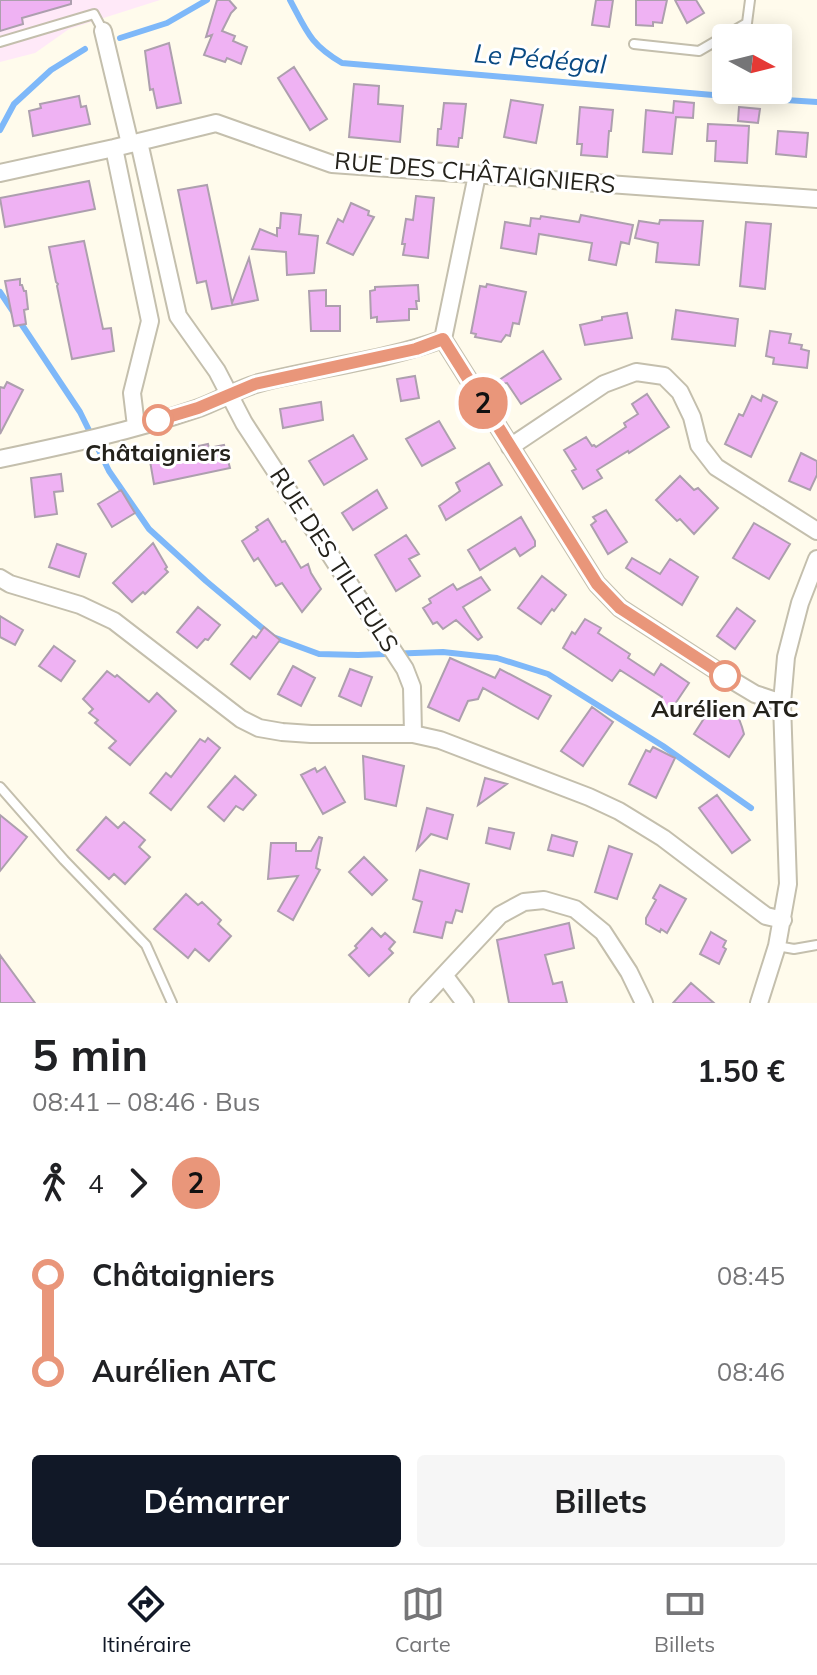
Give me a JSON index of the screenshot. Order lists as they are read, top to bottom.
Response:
{
  "streets": {
    "street": ["RUE DES CHÂTAIGNIERS", "RUE DES TILLEULS"]
  },
  "water": ["Le Pédégal"],
  "places": ["Châtaigniers", "Aurélien ATC"],
  "lines": ["bus line 2"],
  "north": "right",
  "page": {
    "on_map": "2",
    "heading": ["5 min", "08:41 – 08:46 · Bus", "1.50 €"],
    "legs": ["4", "2"],
    "list": [
      {
        "name": "Châtaigniers",
        "value": "08:45"
      },
      {
        "name": "Aurélien ATC",
        "value": "08:46"
      }
    ],
    "buttons": ["Démarrer", "Billets"],
    "tabs": ["Itinéraire", "Carte", "Billets"]
  }
}
